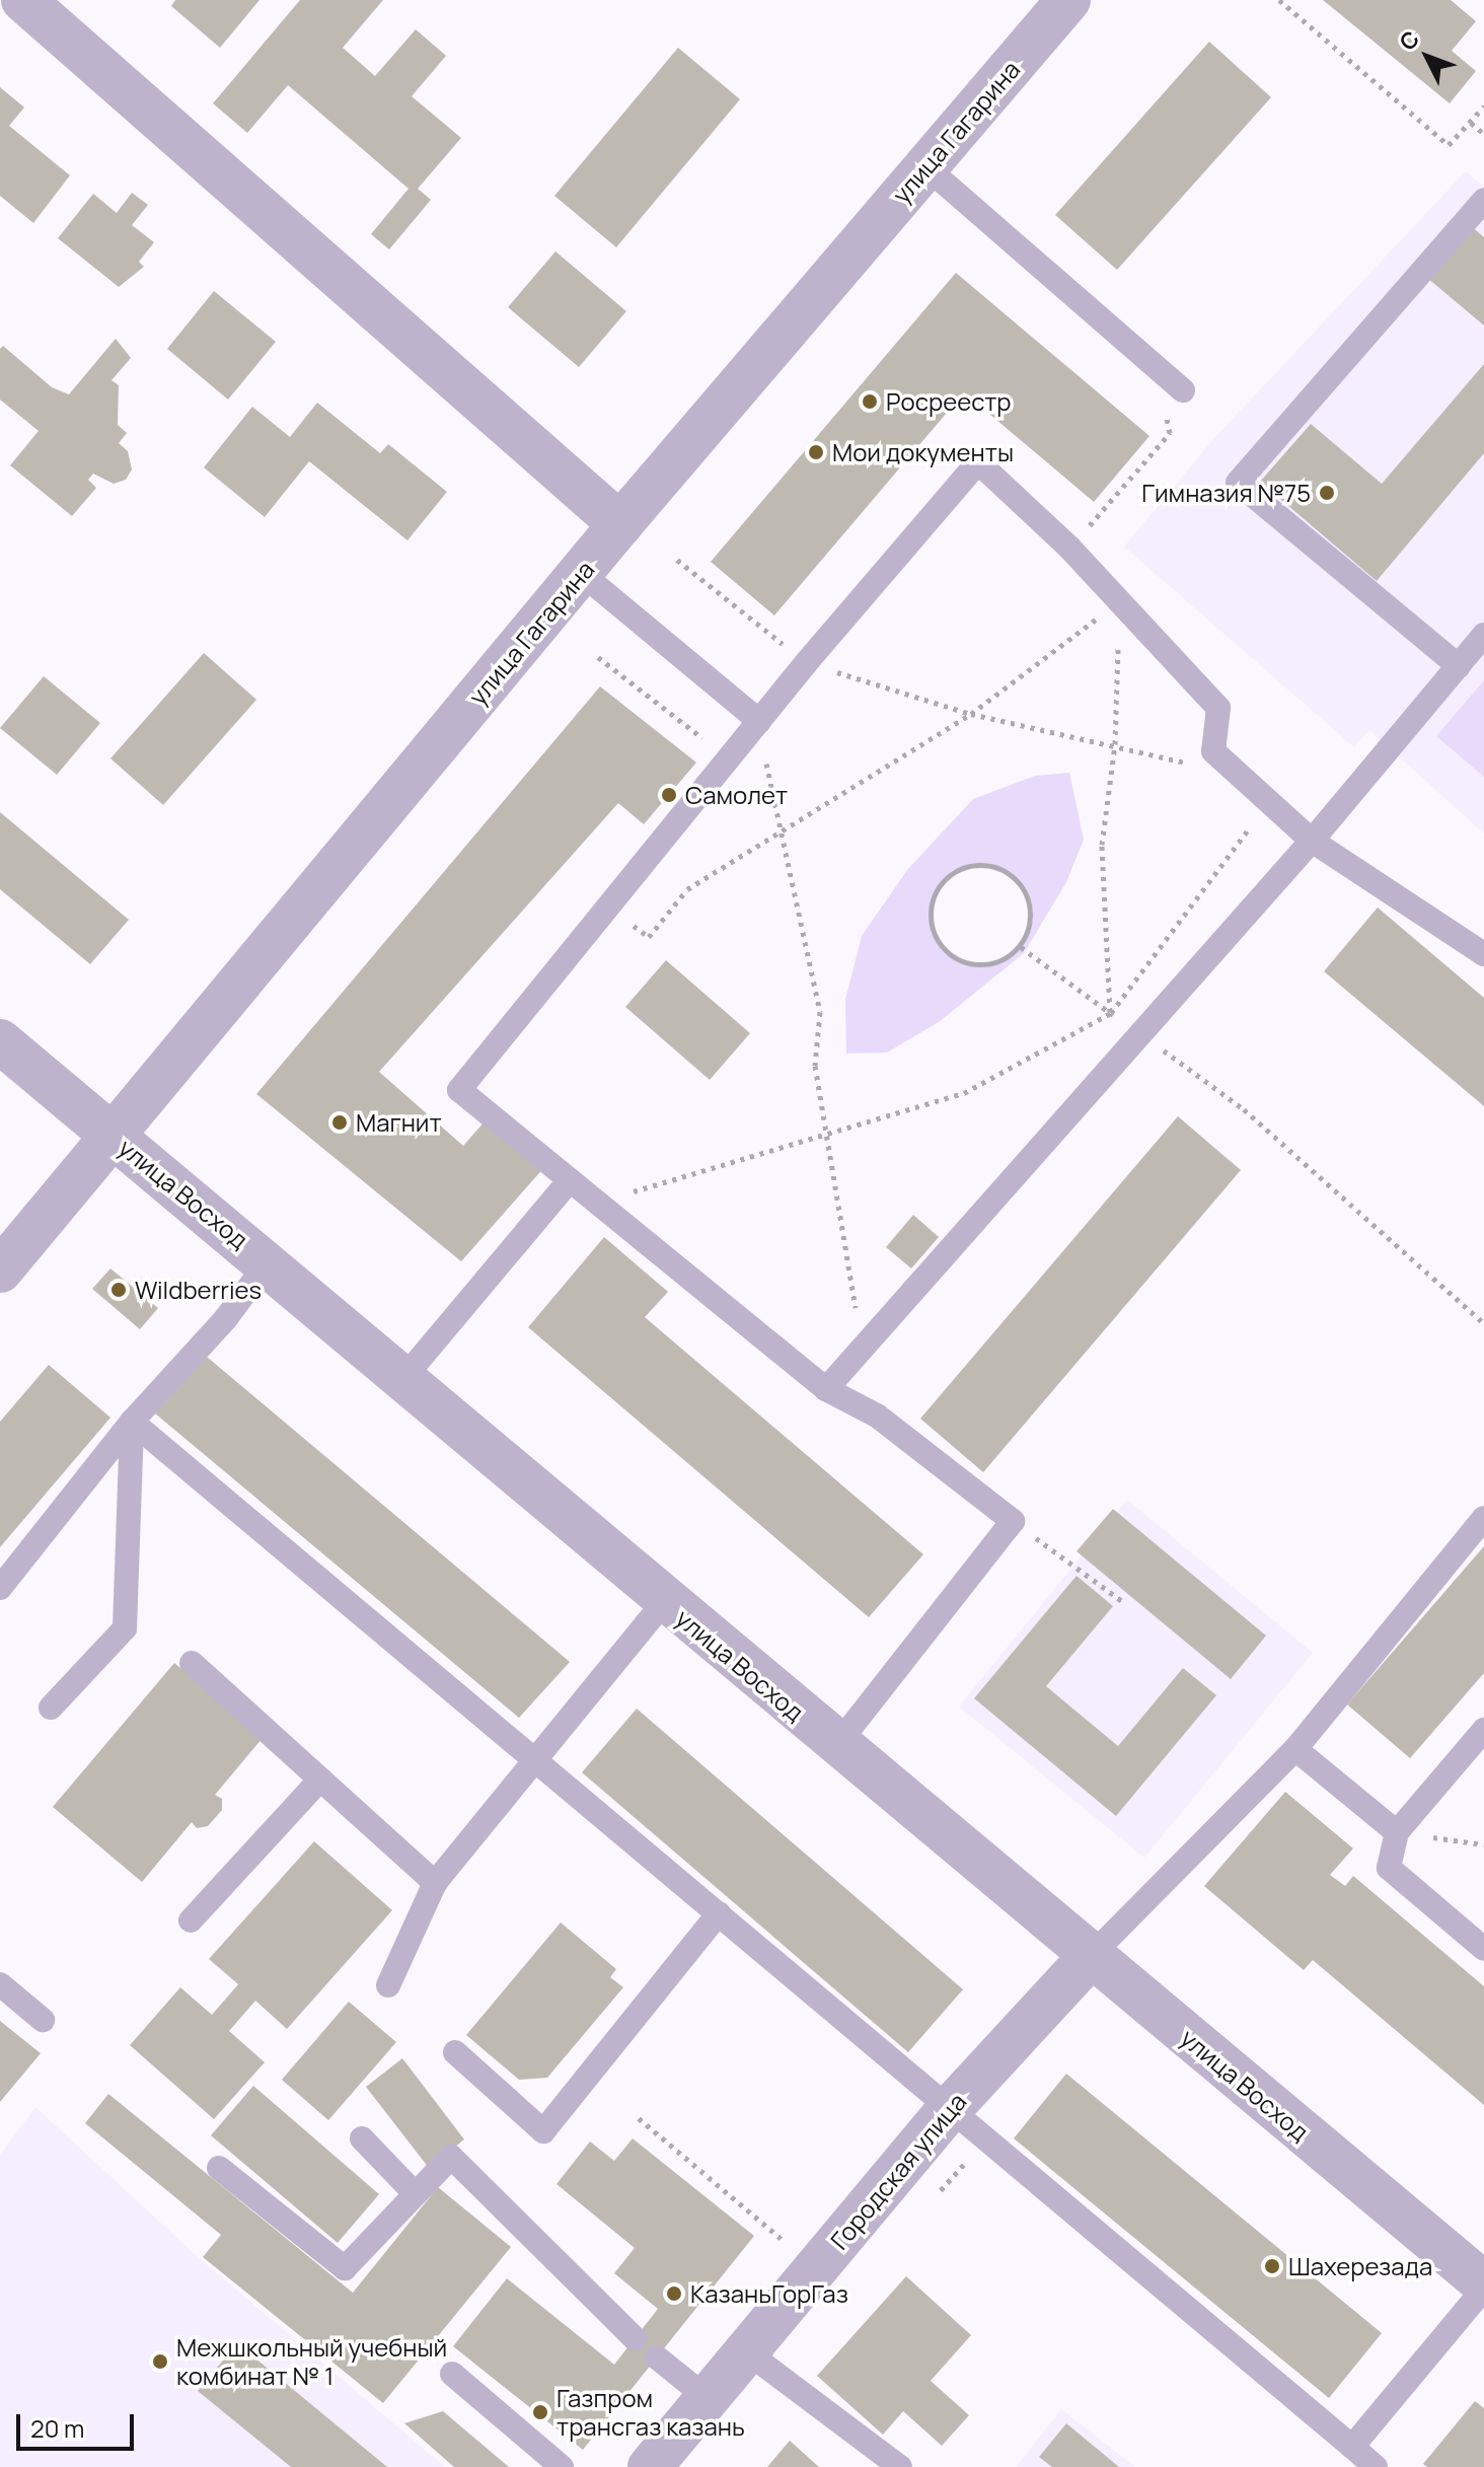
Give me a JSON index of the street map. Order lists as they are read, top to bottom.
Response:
{
  "streets": {
    "street": ["улица Гагарина", "улица Восход", "Городская улица"]
  },
  "crossings": [
    ["улица Гагарина", "улица Восход"],
    ["улица Восход", "Городская улица"]
  ],
  "places": [
    "Росреестр",
    "Мои документы",
    "Гимназия №75",
    "Самолет",
    "Магнит",
    "Wildberries",
    "Шахерезада",
    "КазаньГорГаз",
    "Межшкольный учебный комбинат № 1",
    "Газпром трансгаз казань"
  ],
  "scale_bar": "20 m",
  "north": "top left"
}
